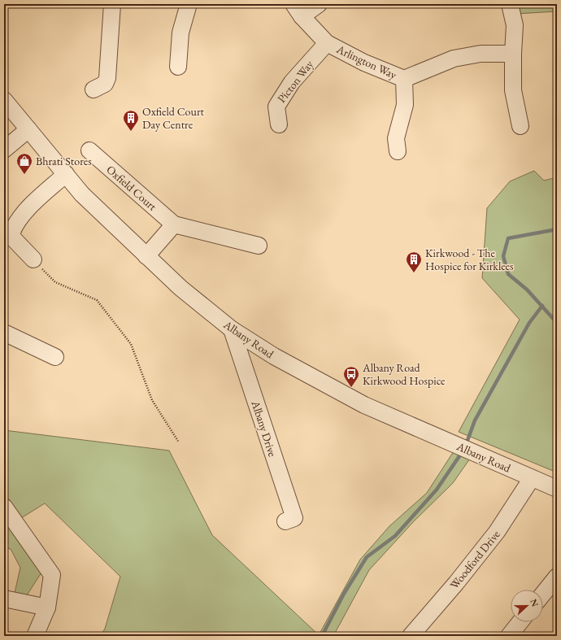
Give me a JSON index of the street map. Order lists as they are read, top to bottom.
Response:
{
  "streets": {
    "street": [
      "Arlington Way",
      "Picton Way",
      "Oxfield Court",
      "Albany Road",
      "Albany Drive",
      "Woodford Drive"
    ]
  },
  "crossings": [
    ["Arlington Way", "Picton Way"],
    ["Albany Road", "Albany Drive"],
    ["Albany Road", "Woodford Drive"]
  ],
  "places": {
    "building": ["Oxfield Court Day Centre", "Kirkwood - The Hospice for Kirklees"],
    "shop": ["Bhrati Stores"],
    "bus stop": ["Albany Road Kirkwood Hospice"]
  },
  "north": "right"
}
